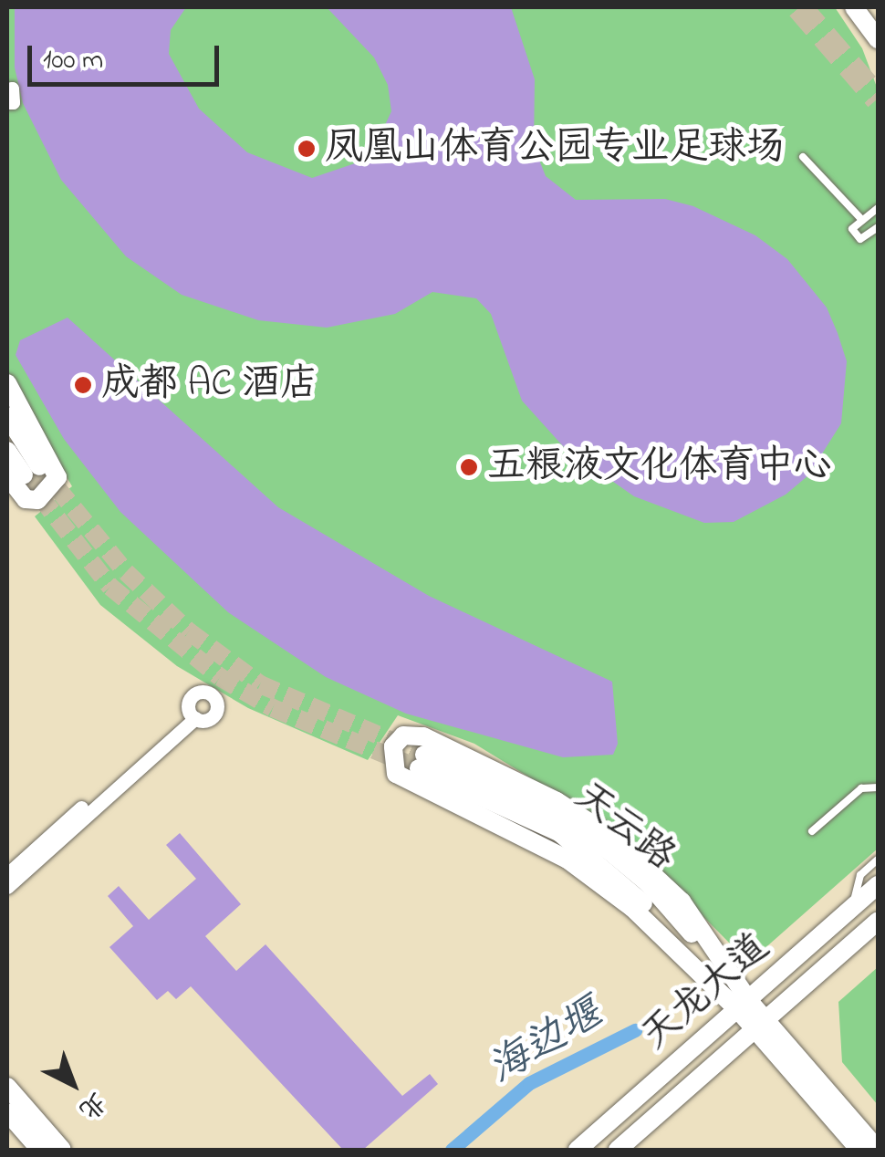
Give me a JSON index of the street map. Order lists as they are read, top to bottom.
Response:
{
  "streets": {
    "street": ["天云路", "天龙大道"]
  },
  "crossings": [
    ["天云路", "天龙大道"]
  ],
  "water": ["海边堰"],
  "places": ["凤凰山体育公园专业足球场", "成都 AC 酒店", "五粮液文化体育中心"],
  "scale_bar": "100 m",
  "north": "bottom right"
}
